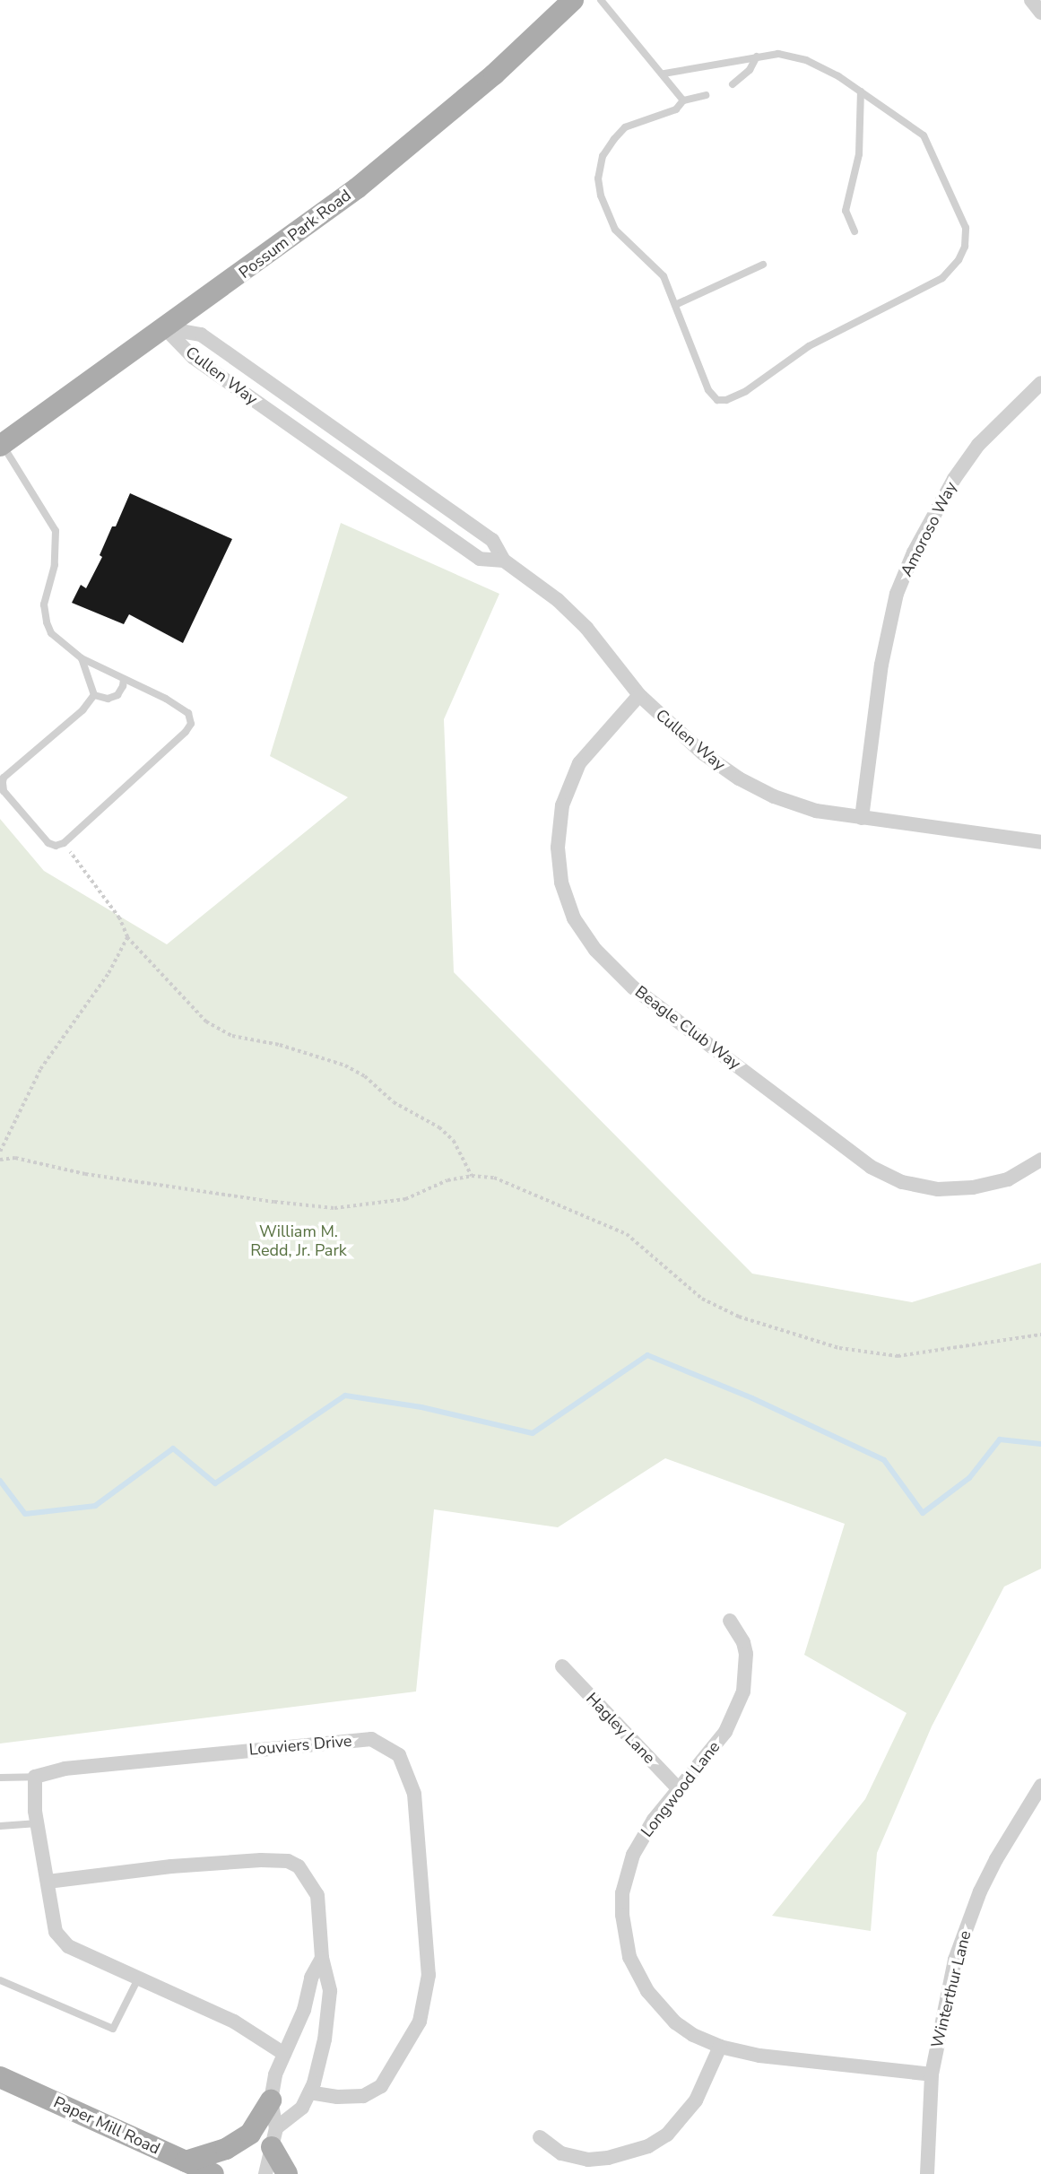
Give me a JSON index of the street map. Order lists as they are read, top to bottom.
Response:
{
  "streets": {
    "main road": ["Possum Park Road", "Paper Mill Road"],
    "street": [
      "Cullen Way",
      "Amoroso Way",
      "Beagle Club Way",
      "Hagley Lane",
      "Louviers Drive",
      "Longwood Lane",
      "Winterthur Lane"
    ]
  },
  "crossings": [
    ["Possum Park Road", "Cullen Way"],
    ["Cullen Way", "Amoroso Way"],
    ["Cullen Way", "Beagle Club Way"],
    ["Hagley Lane", "Longwood Lane"],
    ["Longwood Lane", "Winterthur Lane"]
  ],
  "parks": ["William M. Redd, Jr. Park"]
}
